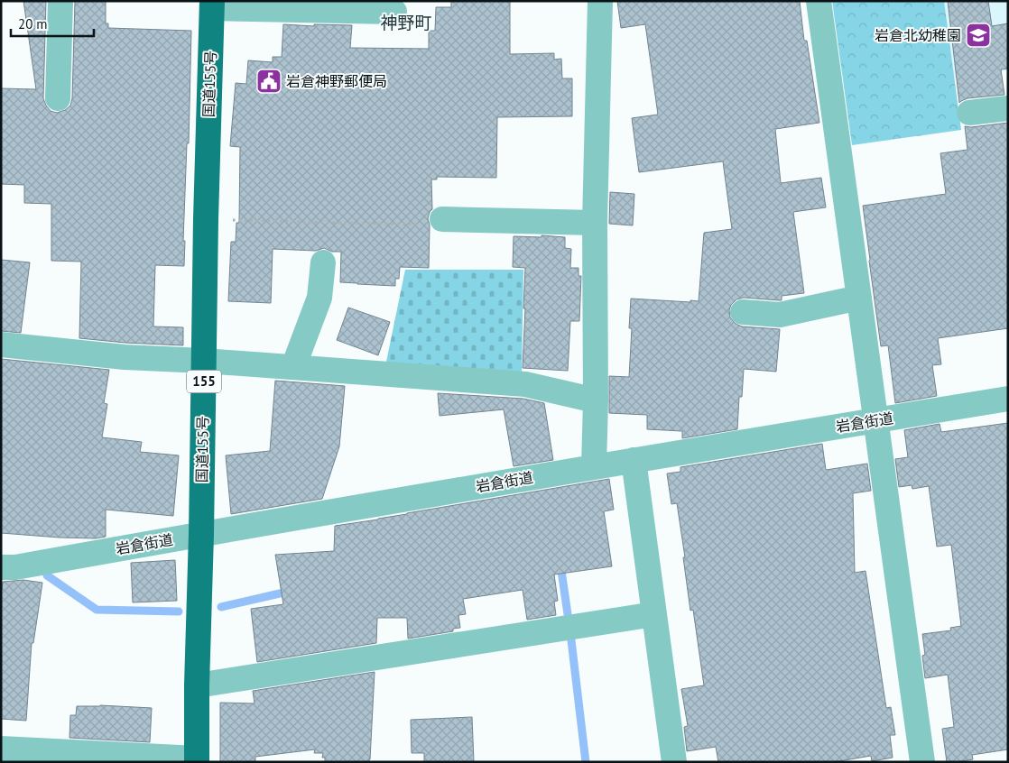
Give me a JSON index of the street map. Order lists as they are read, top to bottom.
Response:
{
  "streets": {
    "highway": ["国道155号", "155"],
    "street": ["岩倉街道"]
  },
  "crossings": [
    ["国道155号", "岩倉街道"]
  ],
  "districts": ["神野町"],
  "places": {
    "school or university": ["岩倉北幼稚園"],
    "public building": ["岩倉神野郵便局"]
  },
  "scale_bar": "20 m"
}
